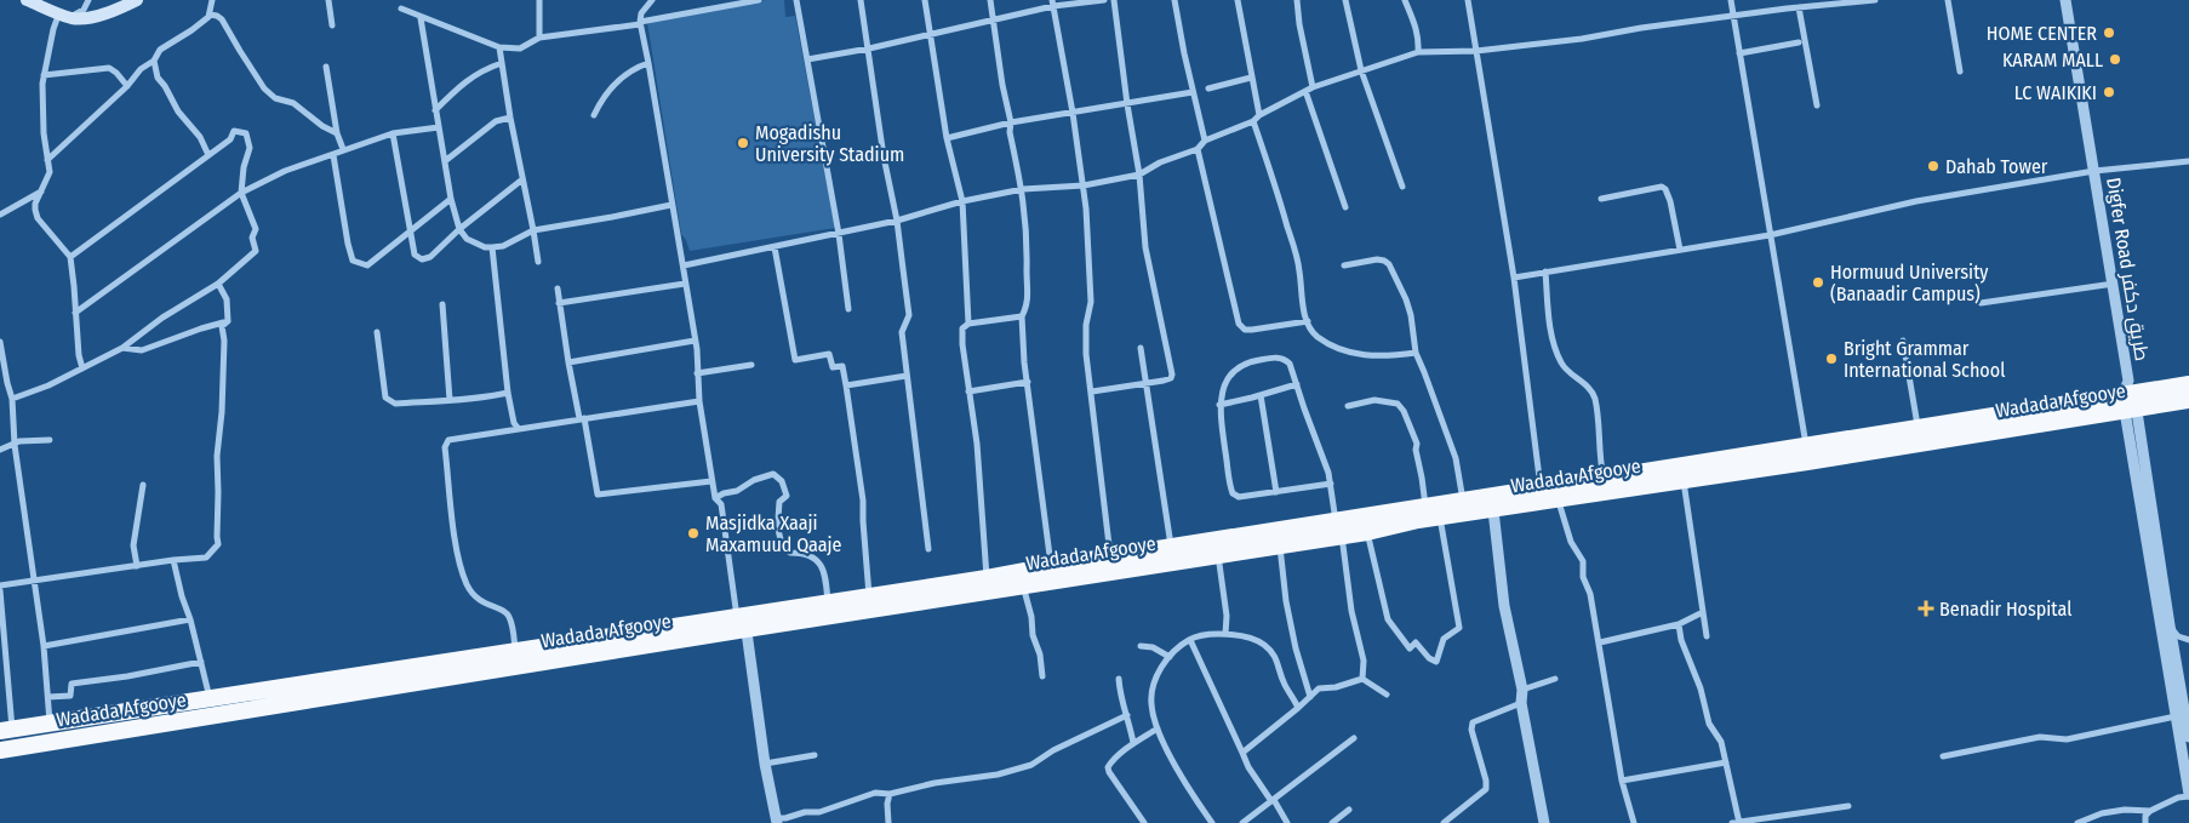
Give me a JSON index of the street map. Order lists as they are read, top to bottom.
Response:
{
  "streets": {
    "highway": ["Wadada Afgooye"],
    "street": ["Digfer Road طريق دكفر"]
  },
  "crossings": [
    ["Digfer Road طريق دكفر", "Wadada Afgooye"]
  ],
  "places": {
    "other": [
      "HOME CENTER",
      "KARAM MALL",
      "LC WAIKIKI",
      "Mogadishu University Stadium",
      "Dahab Tower",
      "Hormuud University (Banaadir Campus)",
      "Bright Grammar International School",
      "Masjidka Xaaji Maxamuud Qaaje"
    ],
    "health": ["Benadir Hospital"]
  }
}
